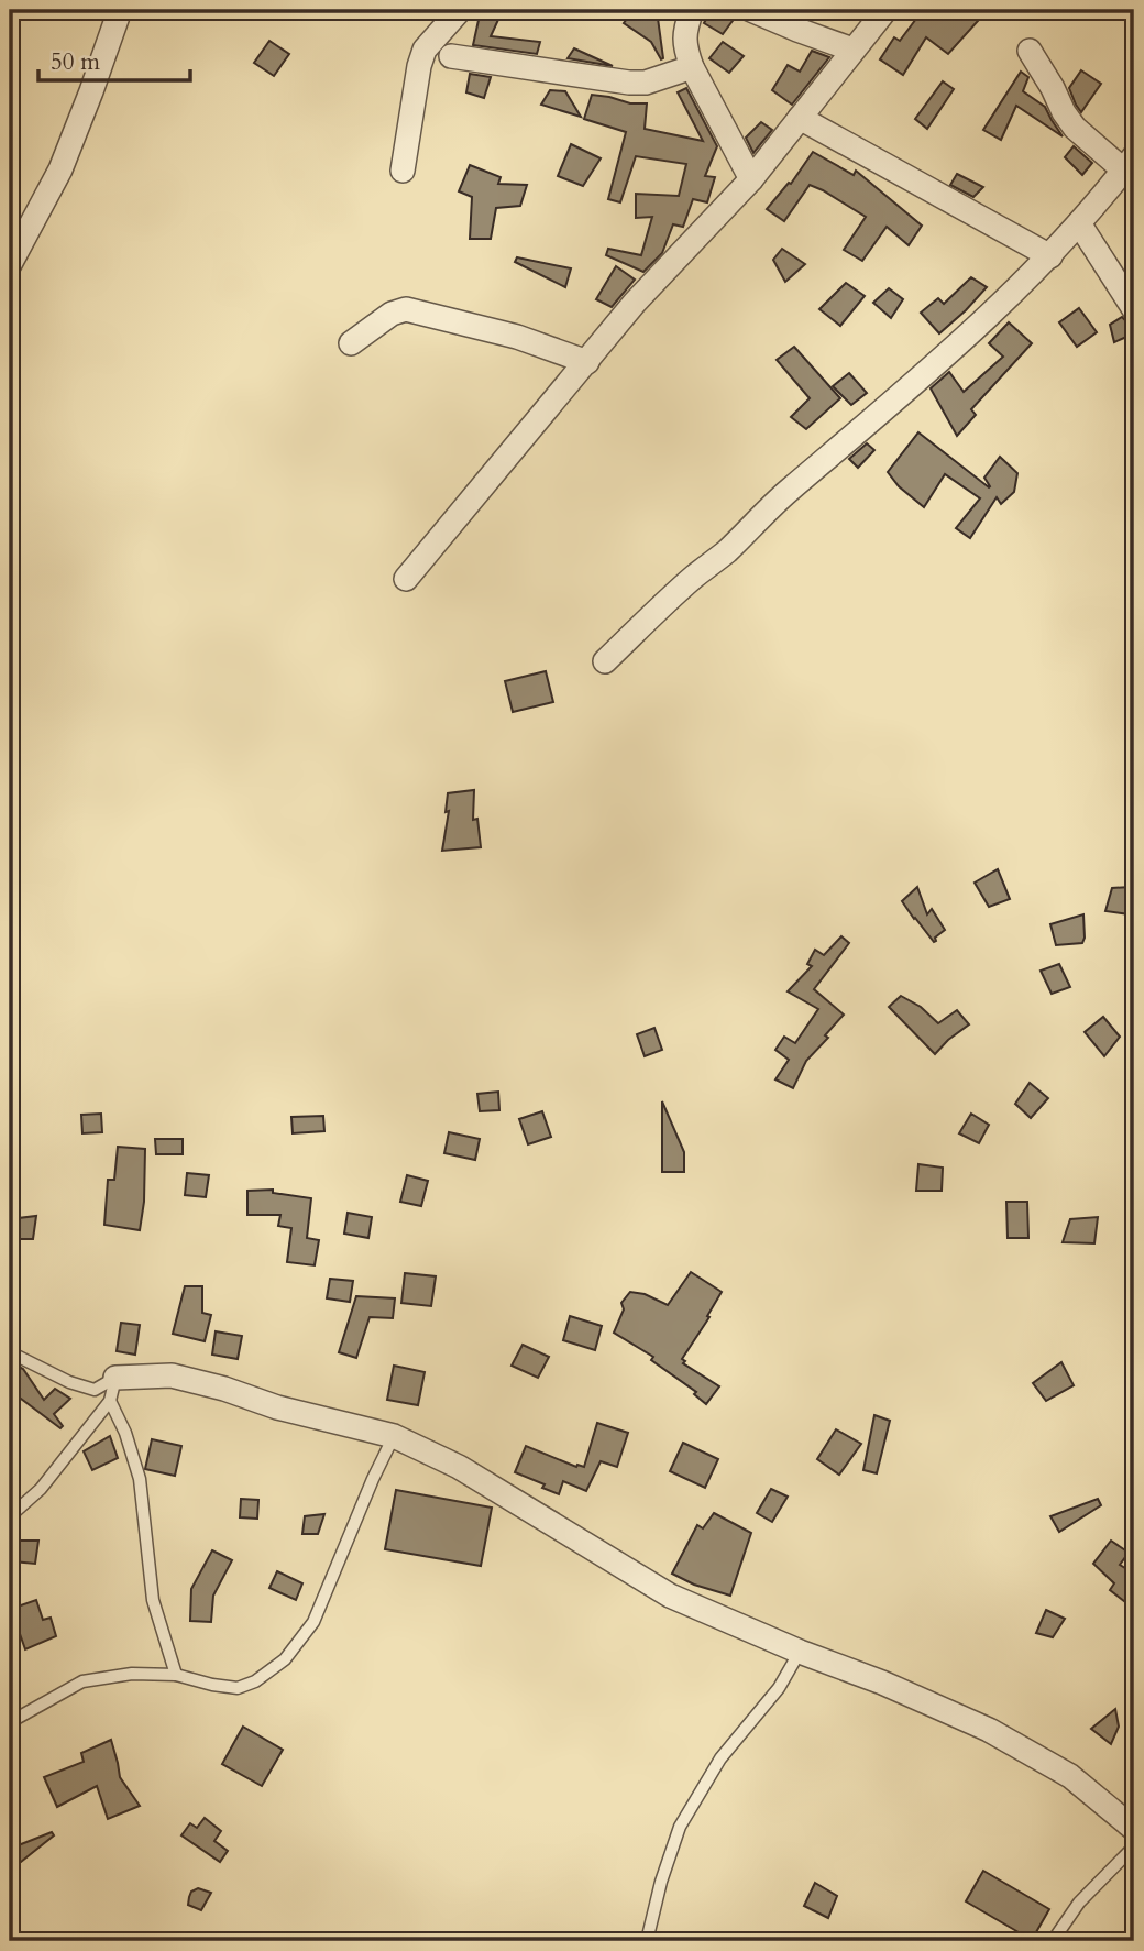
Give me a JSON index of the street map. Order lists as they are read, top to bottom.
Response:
{
  "scale_bar": "50 m"
}
